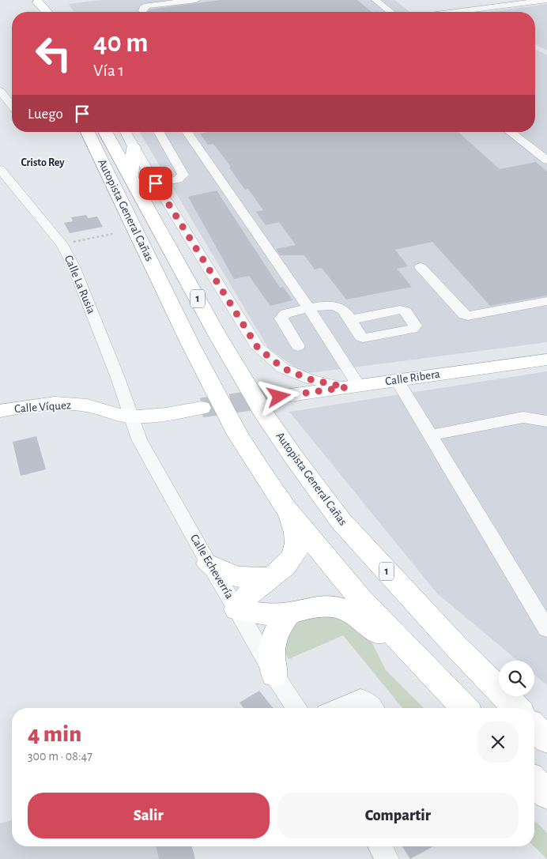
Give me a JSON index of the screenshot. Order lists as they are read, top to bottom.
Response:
{
  "streets": {
    "highway": ["Autopista General Cañas", "1"],
    "main road": ["Calle Ribera", "Calle Víquez"],
    "street": ["Calle La Rusia", "Calle Echeverría"]
  },
  "crossings": [
    ["Calle La Rusia", "Calle Víquez"],
    ["Calle La Rusia", "Calle Echeverría"],
    ["Calle Víquez", "Calle Echeverría"]
  ],
  "districts": ["Cristo Rey"],
  "page": {
    "turn": ["40 m", "Vía 1"],
    "then": "Luego",
    "heading": ["4 min", "300 m · 08:47"],
    "buttons": ["Salir", "Compartir"]
  }
}
